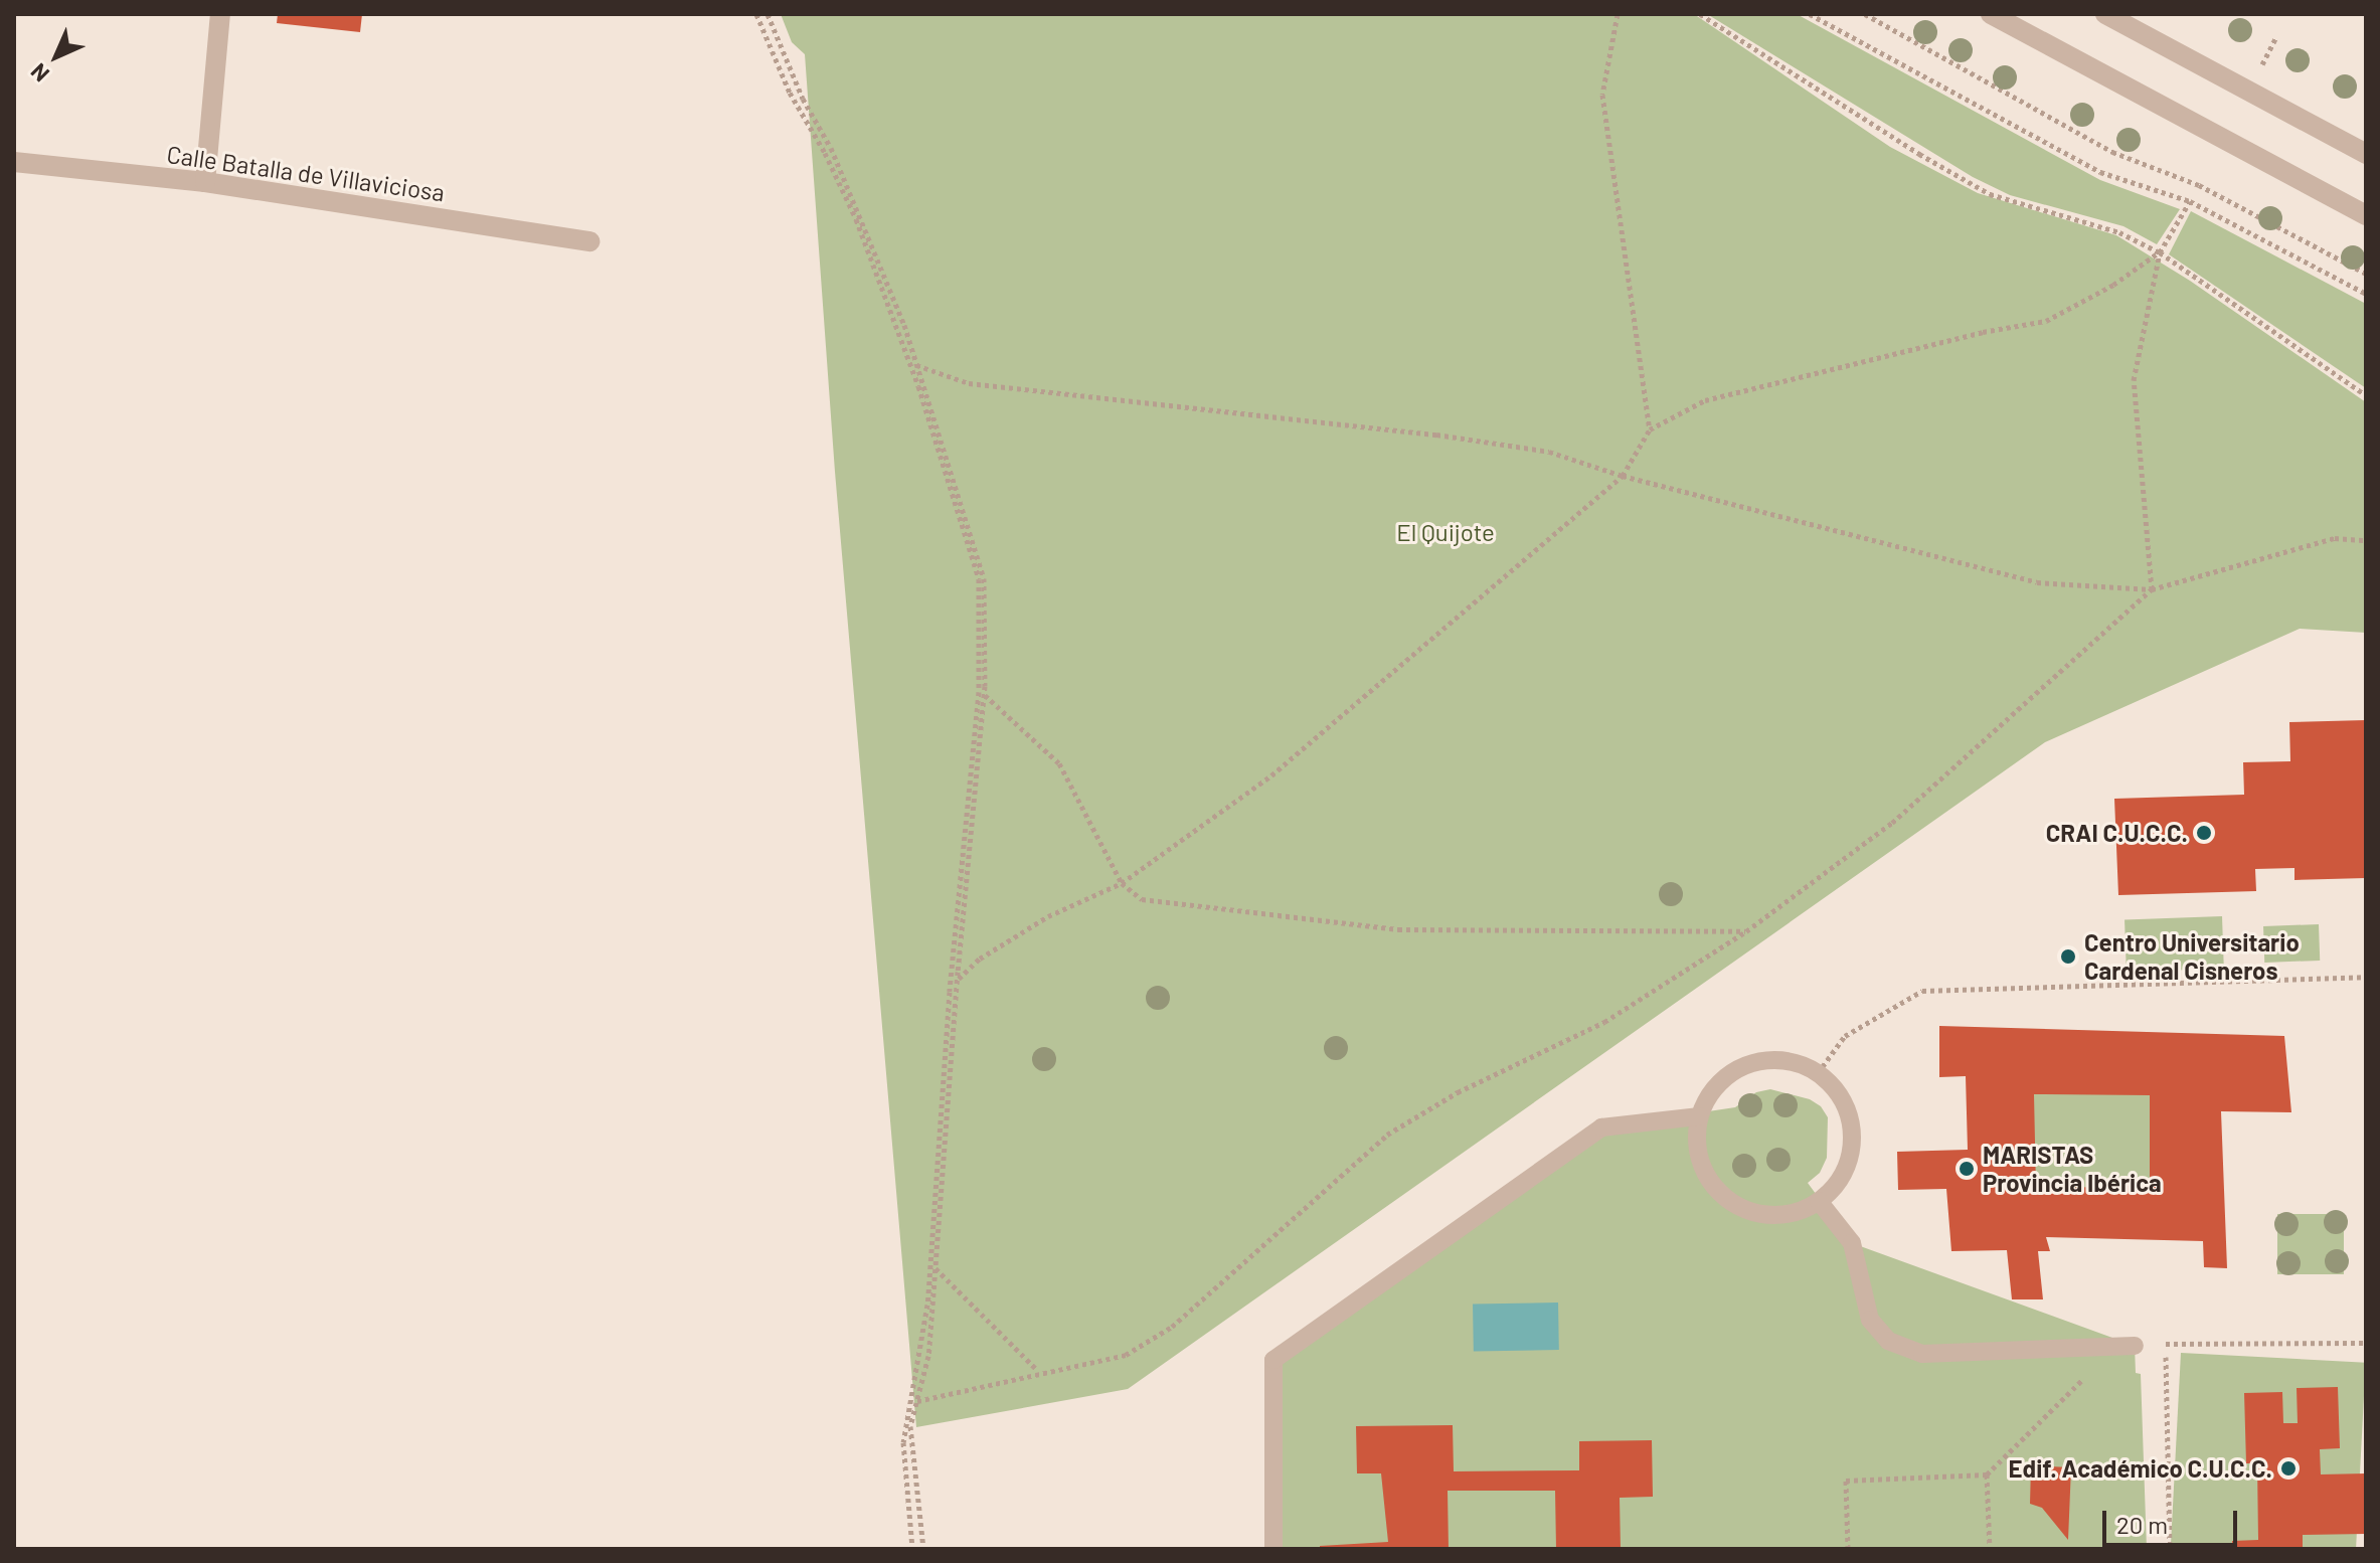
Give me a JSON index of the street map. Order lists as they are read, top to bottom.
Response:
{
  "streets": {
    "street": ["Calle Batalla de Villaviciosa"]
  },
  "parks": ["El Quijote"],
  "places": [
    "CRAI C.U.C.C.",
    "Centro Universitario Cardenal Cisneros",
    "MARISTAS Provincia Ibérica",
    "Edif. Académico C.U.C.C."
  ],
  "scale_bar": "20 m",
  "north": "bottom left"
}
